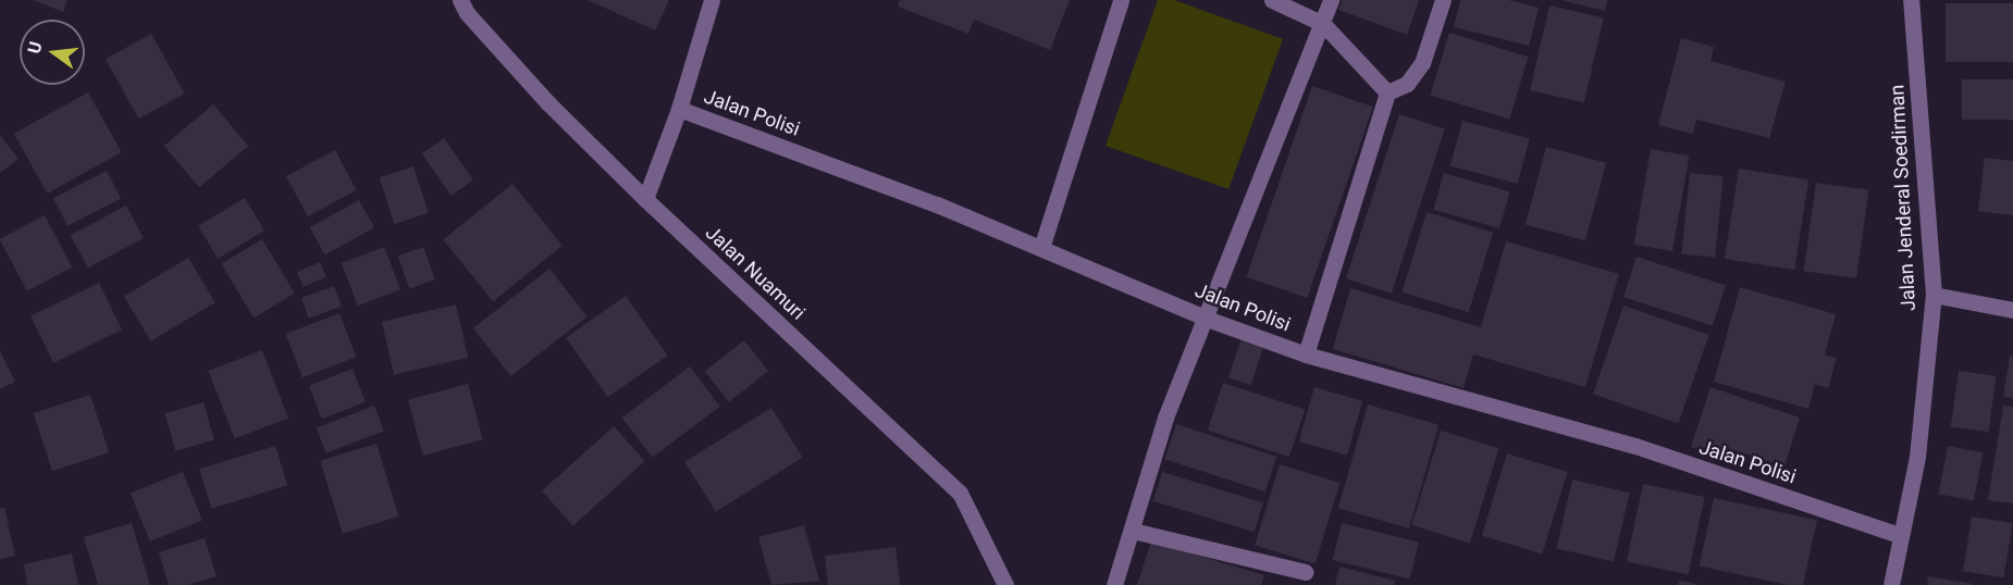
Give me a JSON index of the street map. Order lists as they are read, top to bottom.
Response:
{
  "streets": {
    "street": ["Jalan Polisi", "Jalan Jenderal Soedirman", "Jalan Nuamuri"]
  },
  "crossings": [
    ["Jalan Polisi", "Jalan Jenderal Soedirman"],
    ["Jalan Polisi", "Jalan Nuamuri"]
  ],
  "north": "left"
}
